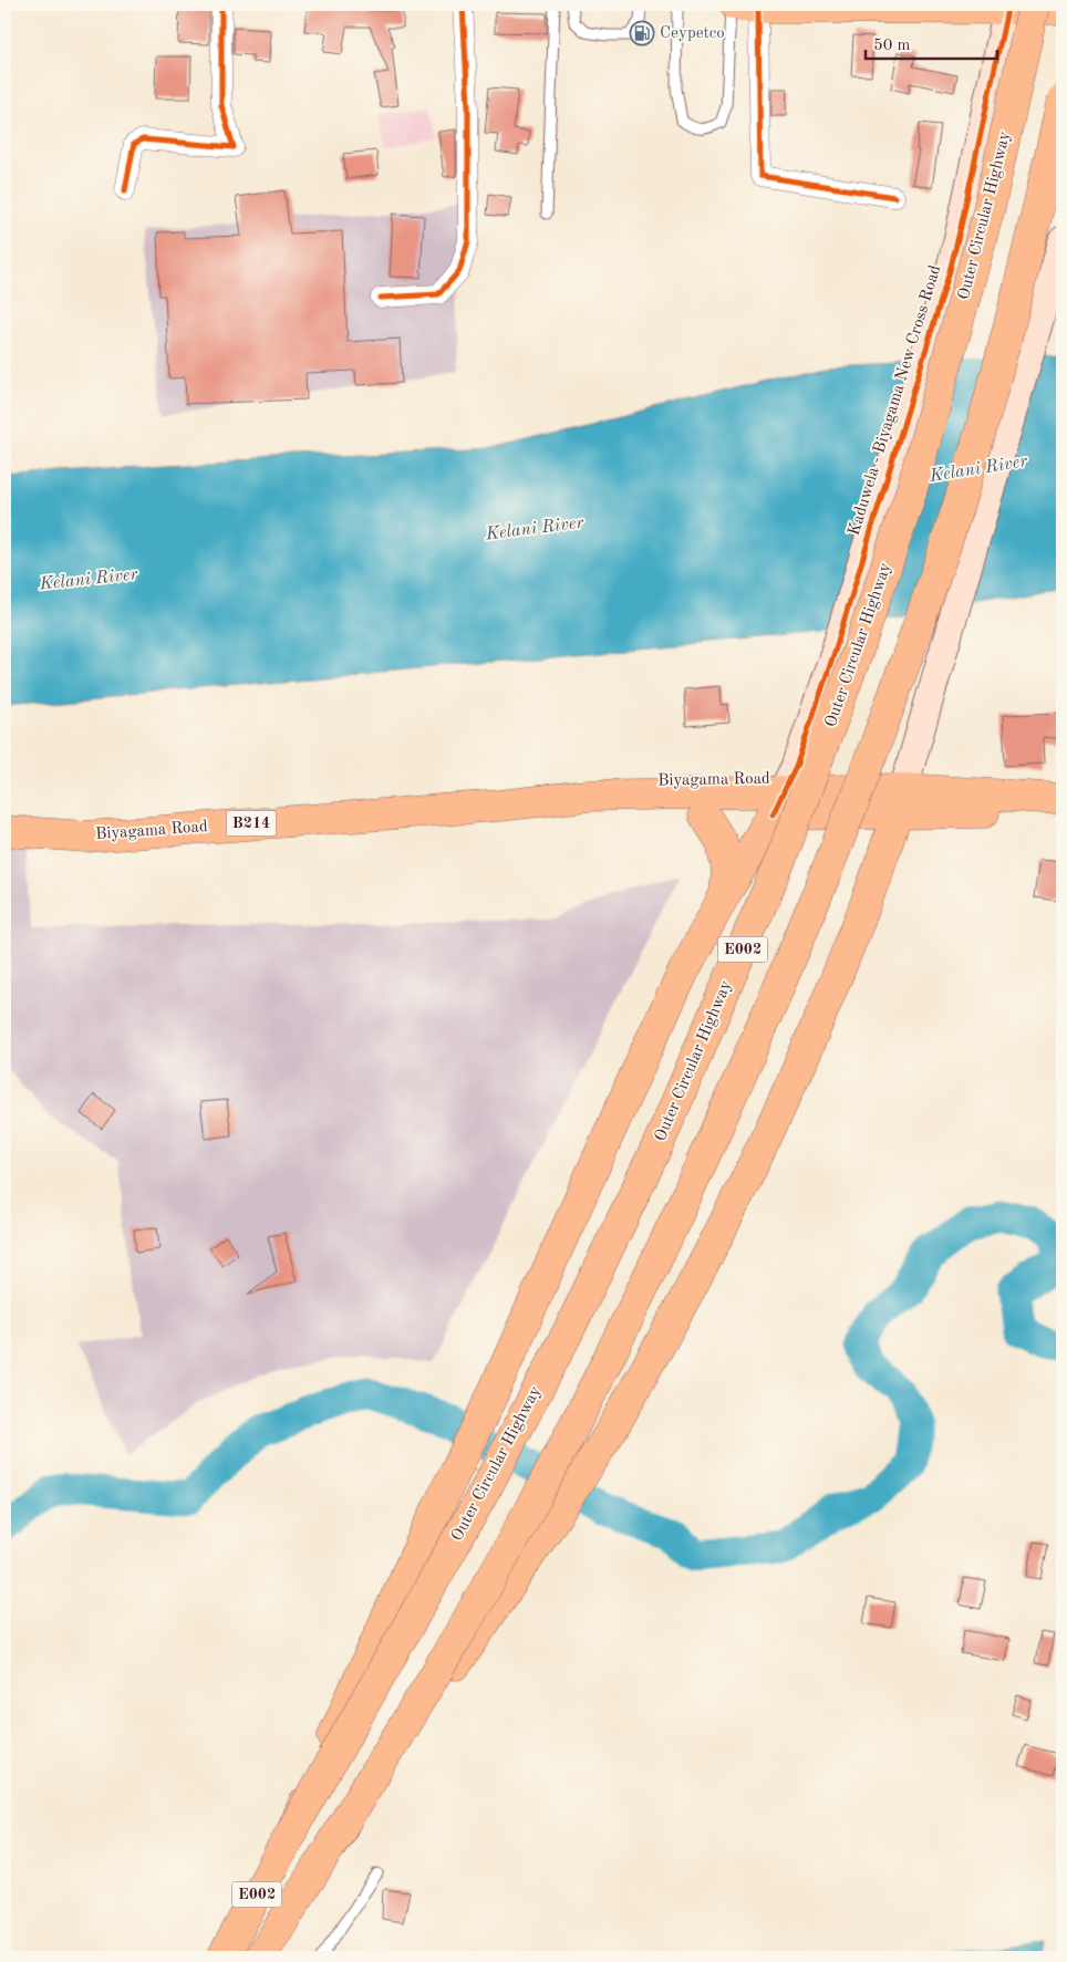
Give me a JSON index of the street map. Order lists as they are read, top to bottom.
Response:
{
  "streets": {
    "main road": [
      "Outer Circular Highway",
      "Biyagama Road",
      "B214",
      "E002"
    ],
    "street": ["Kaduwela - Biyagama New Cross Road"]
  },
  "crossings": [
    ["Outer Circular Highway", "Kaduwela - Biyagama New Cross Road"],
    ["Kaduwela - Biyagama New Cross Road", "Biyagama Road"]
  ],
  "water": ["Kelani River"],
  "places": {
    "fuel station": ["Ceypetco"]
  },
  "scale_bar": "50 m"
}
